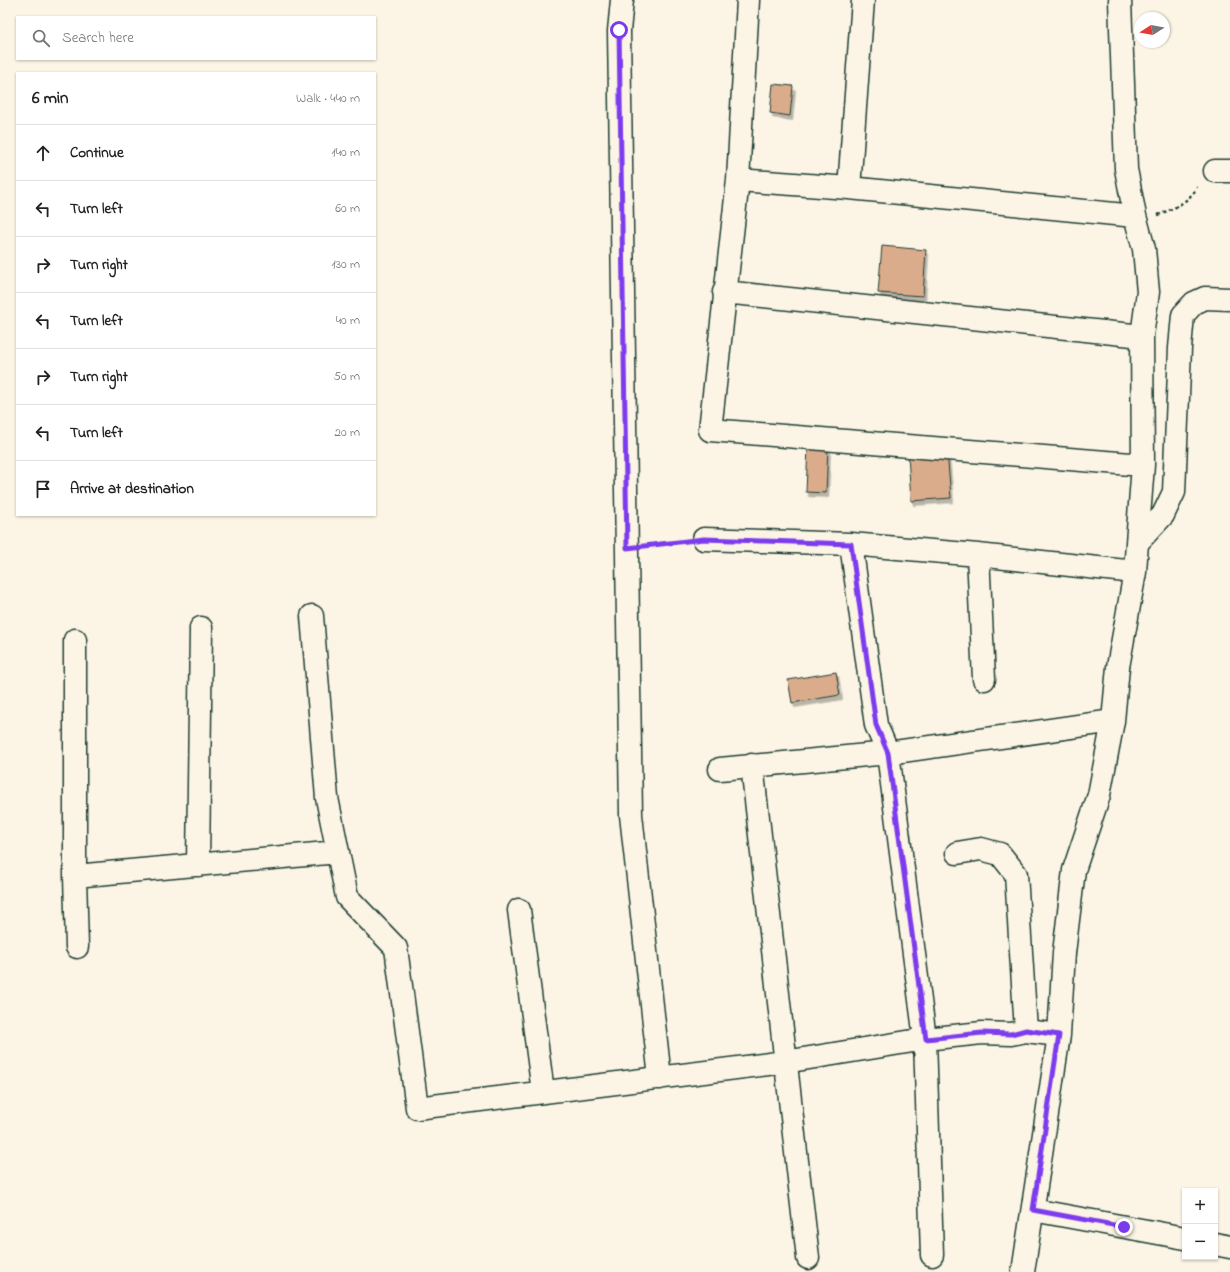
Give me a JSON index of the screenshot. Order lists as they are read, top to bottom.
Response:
{
  "north": "left",
  "page": {
    "search": "Search here",
    "heading": ["6 min", "Walk · 440 m"],
    "list": [
      ["Continue", "140 m"],
      ["Turn left", "60 m"],
      ["Turn right", "130 m"],
      ["Turn left", "40 m"],
      ["Turn right", "50 m"],
      ["Turn left", "20 m"],
      "Arrive at destination"
    ],
    "map_buttons": ["+", "−"]
  }
}
